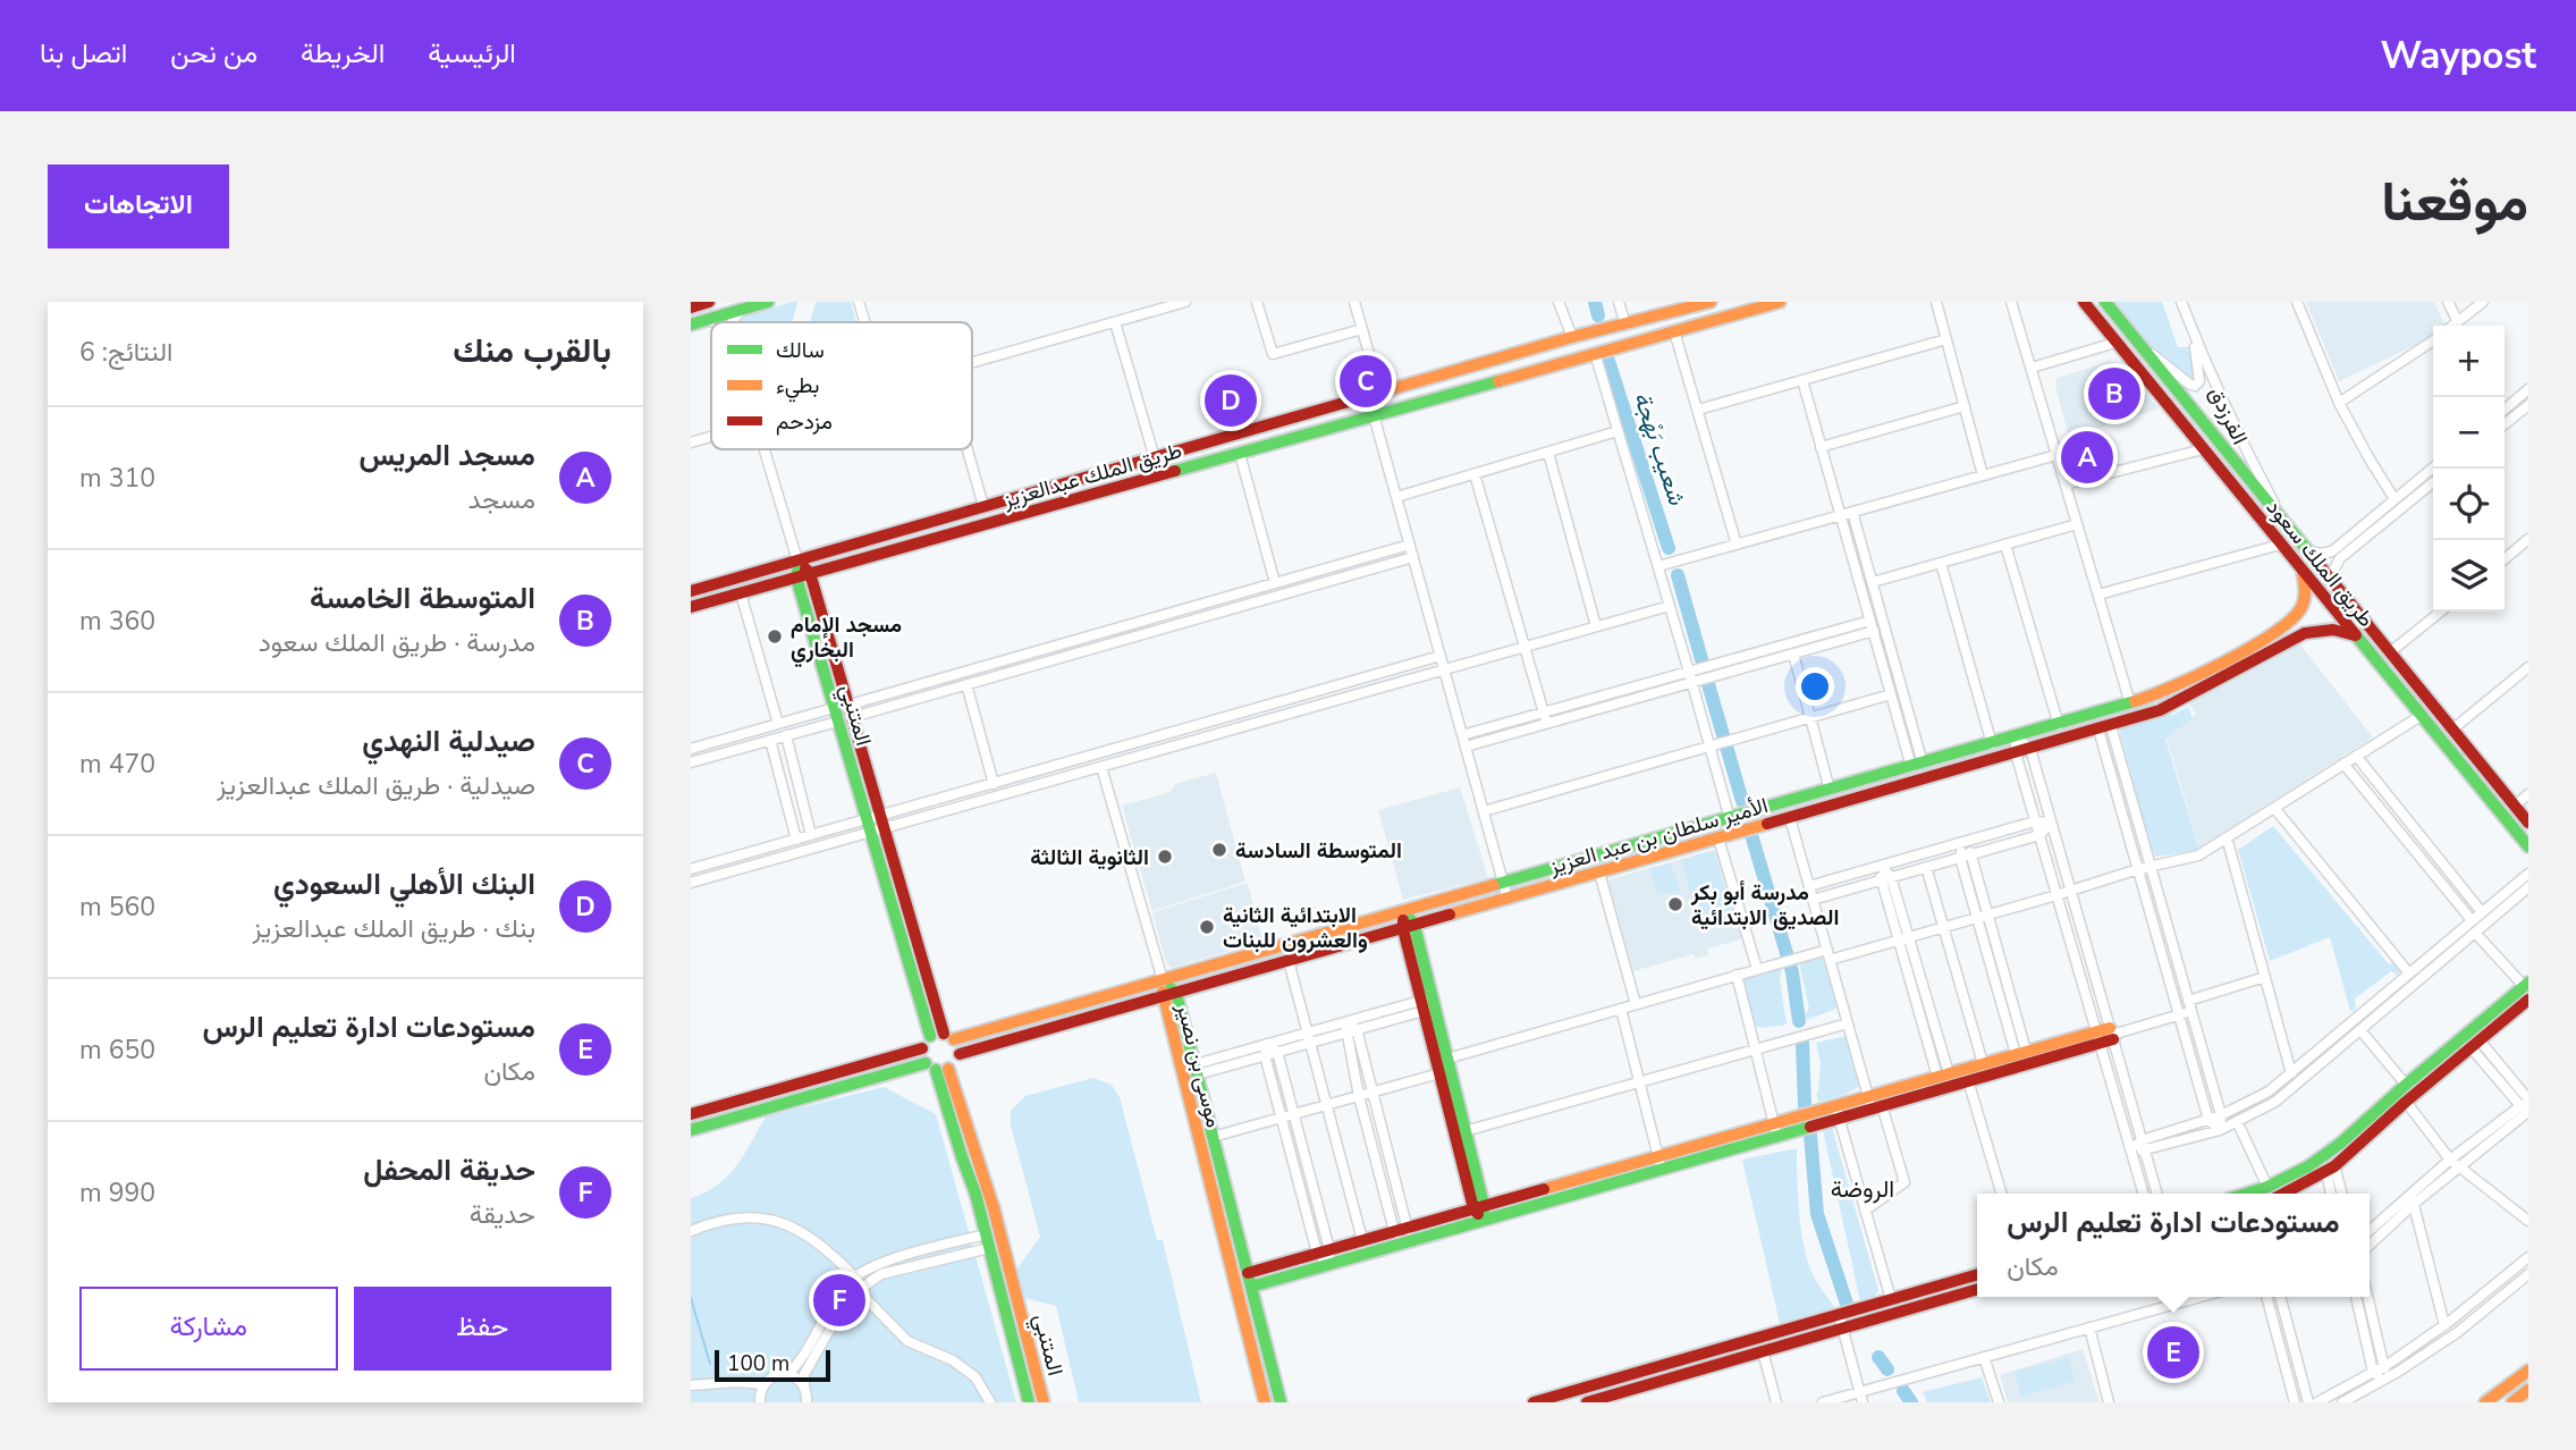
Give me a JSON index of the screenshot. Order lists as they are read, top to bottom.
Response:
{
  "streets": {
    "main road": [
      "طريق الملك عبدالعزيز",
      "طريق الملك سعود",
      "المتنبي",
      "الأمير سلطان بن عبد العزيز",
      "موسى بن نصير"
    ],
    "street": ["الفرزدق"]
  },
  "crossings": [
    ["الفرزدق", "طريق الملك سعود"],
    ["طريق الملك عبدالعزيز", "المتنبي"],
    ["طريق الملك سعود", "الأمير سلطان بن عبد العزيز"],
    ["المتنبي", "الأمير سلطان بن عبد العزيز"],
    ["الأمير سلطان بن عبد العزيز", "موسى بن نصير"]
  ],
  "districts": ["الروضة"],
  "water": ["شعيب بَهْجة"],
  "places": [
    "مسجد الإمام البخاري",
    "المتوسطة السادسة",
    "الثانوية الثالثة",
    "مدرسة أبو بكر الصديق الابتدائية",
    "الابتدائية الثانية والعشرون للبنات"
  ],
  "legend": ["سالك", "بطيء", "مزدحم"],
  "scale_bar": "100 m",
  "page": {
    "header": "Waypost",
    "nav": [
      "الرئيسية",
      "الخريطة",
      "من نحن",
      "اتصل بنا"
    ],
    "title": "موقعنا",
    "buttons": [
      "الاتجاهات",
      ["حفظ", "مشاركة"]
    ],
    "heading": ["بالقرب منك", "النتائج: 6"],
    "map_buttons": ["+", "−"],
    "pins": [
      "C",
      "B",
      "D",
      "A",
      "F",
      "E"
    ],
    "list": [
      {
        "mark": "A",
        "name": "مسجد المريس",
        "note": "مسجد",
        "value": "310 m"
      },
      {
        "mark": "B",
        "name": "المتوسطة الخامسة",
        "note": "مدرسة · طريق الملك سعود",
        "value": "360 m"
      },
      {
        "mark": "C",
        "name": "صيدلية النهدي",
        "note": "صيدلية · طريق الملك عبدالعزيز",
        "value": "470 m"
      },
      {
        "mark": "D",
        "name": "البنك الأهلي السعودي",
        "note": "بنك · طريق الملك عبدالعزيز",
        "value": "560 m"
      },
      {
        "mark": "E",
        "name": "مستودعات ادارة تعليم الرس",
        "note": "مكان",
        "value": "650 m"
      },
      {
        "mark": "F",
        "name": "حديقة المحفل",
        "note": "حديقة",
        "value": "990 m"
      }
    ],
    "popup": ["مستودعات ادارة تعليم الرس", "مكان"],
    "scale": "100 m"
  }
}
